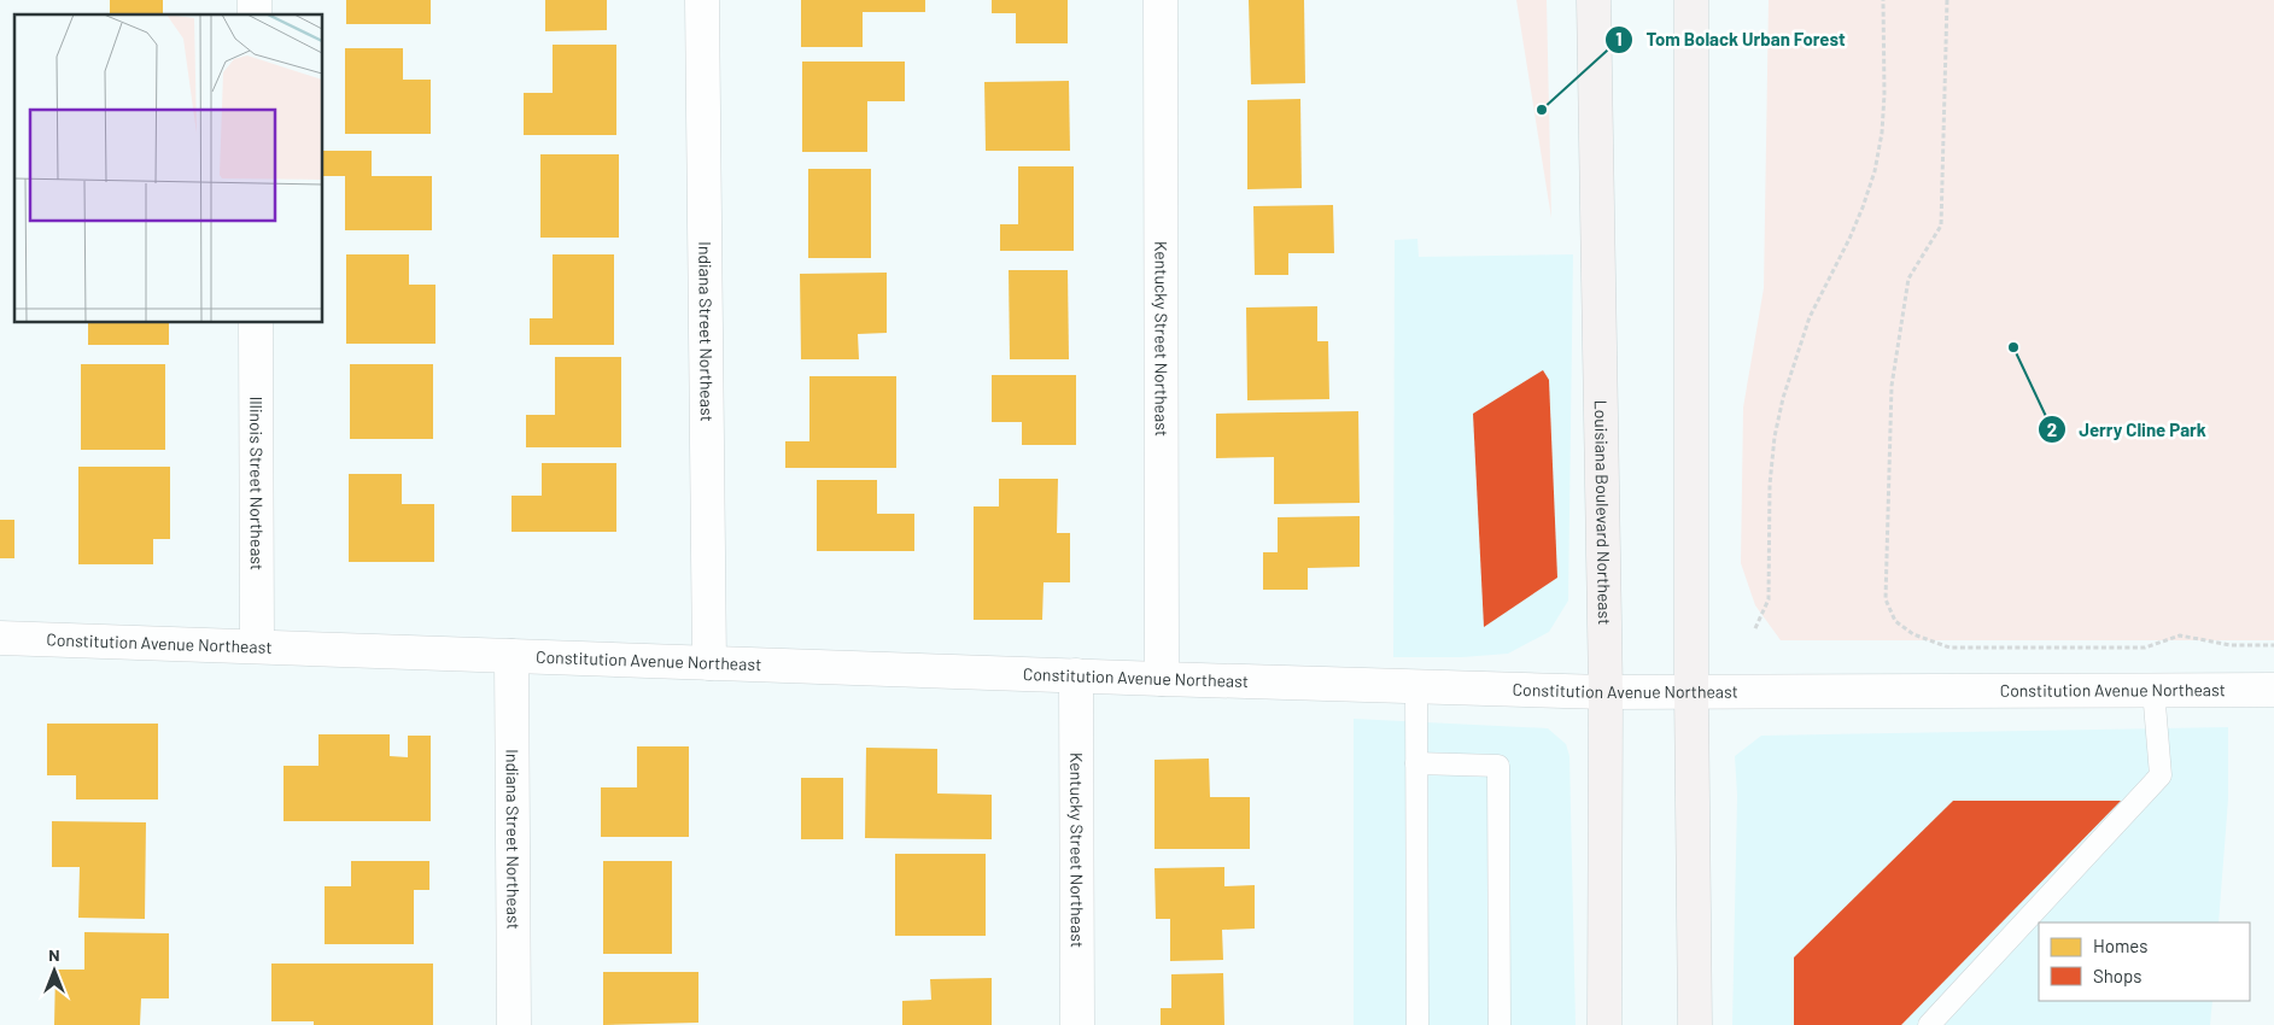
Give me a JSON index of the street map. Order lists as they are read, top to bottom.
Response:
{
  "streets": {
    "main road": ["Louisiana Boulevard Northeast"],
    "street": [
      "Indiana Street Northeast",
      "Kentucky Street Northeast",
      "Illinois Street Northeast",
      "Constitution Avenue Northeast"
    ]
  },
  "crossings": [
    ["Indiana Street Northeast", "Constitution Avenue Northeast"],
    ["Kentucky Street Northeast", "Constitution Avenue Northeast"],
    ["Illinois Street Northeast", "Constitution Avenue Northeast"],
    ["Louisiana Boulevard Northeast", "Constitution Avenue Northeast"]
  ],
  "places": ["Tom Bolack Urban Forest", "Jerry Cline Park"],
  "legend": ["Homes", "Shops"],
  "north": "top"
}
